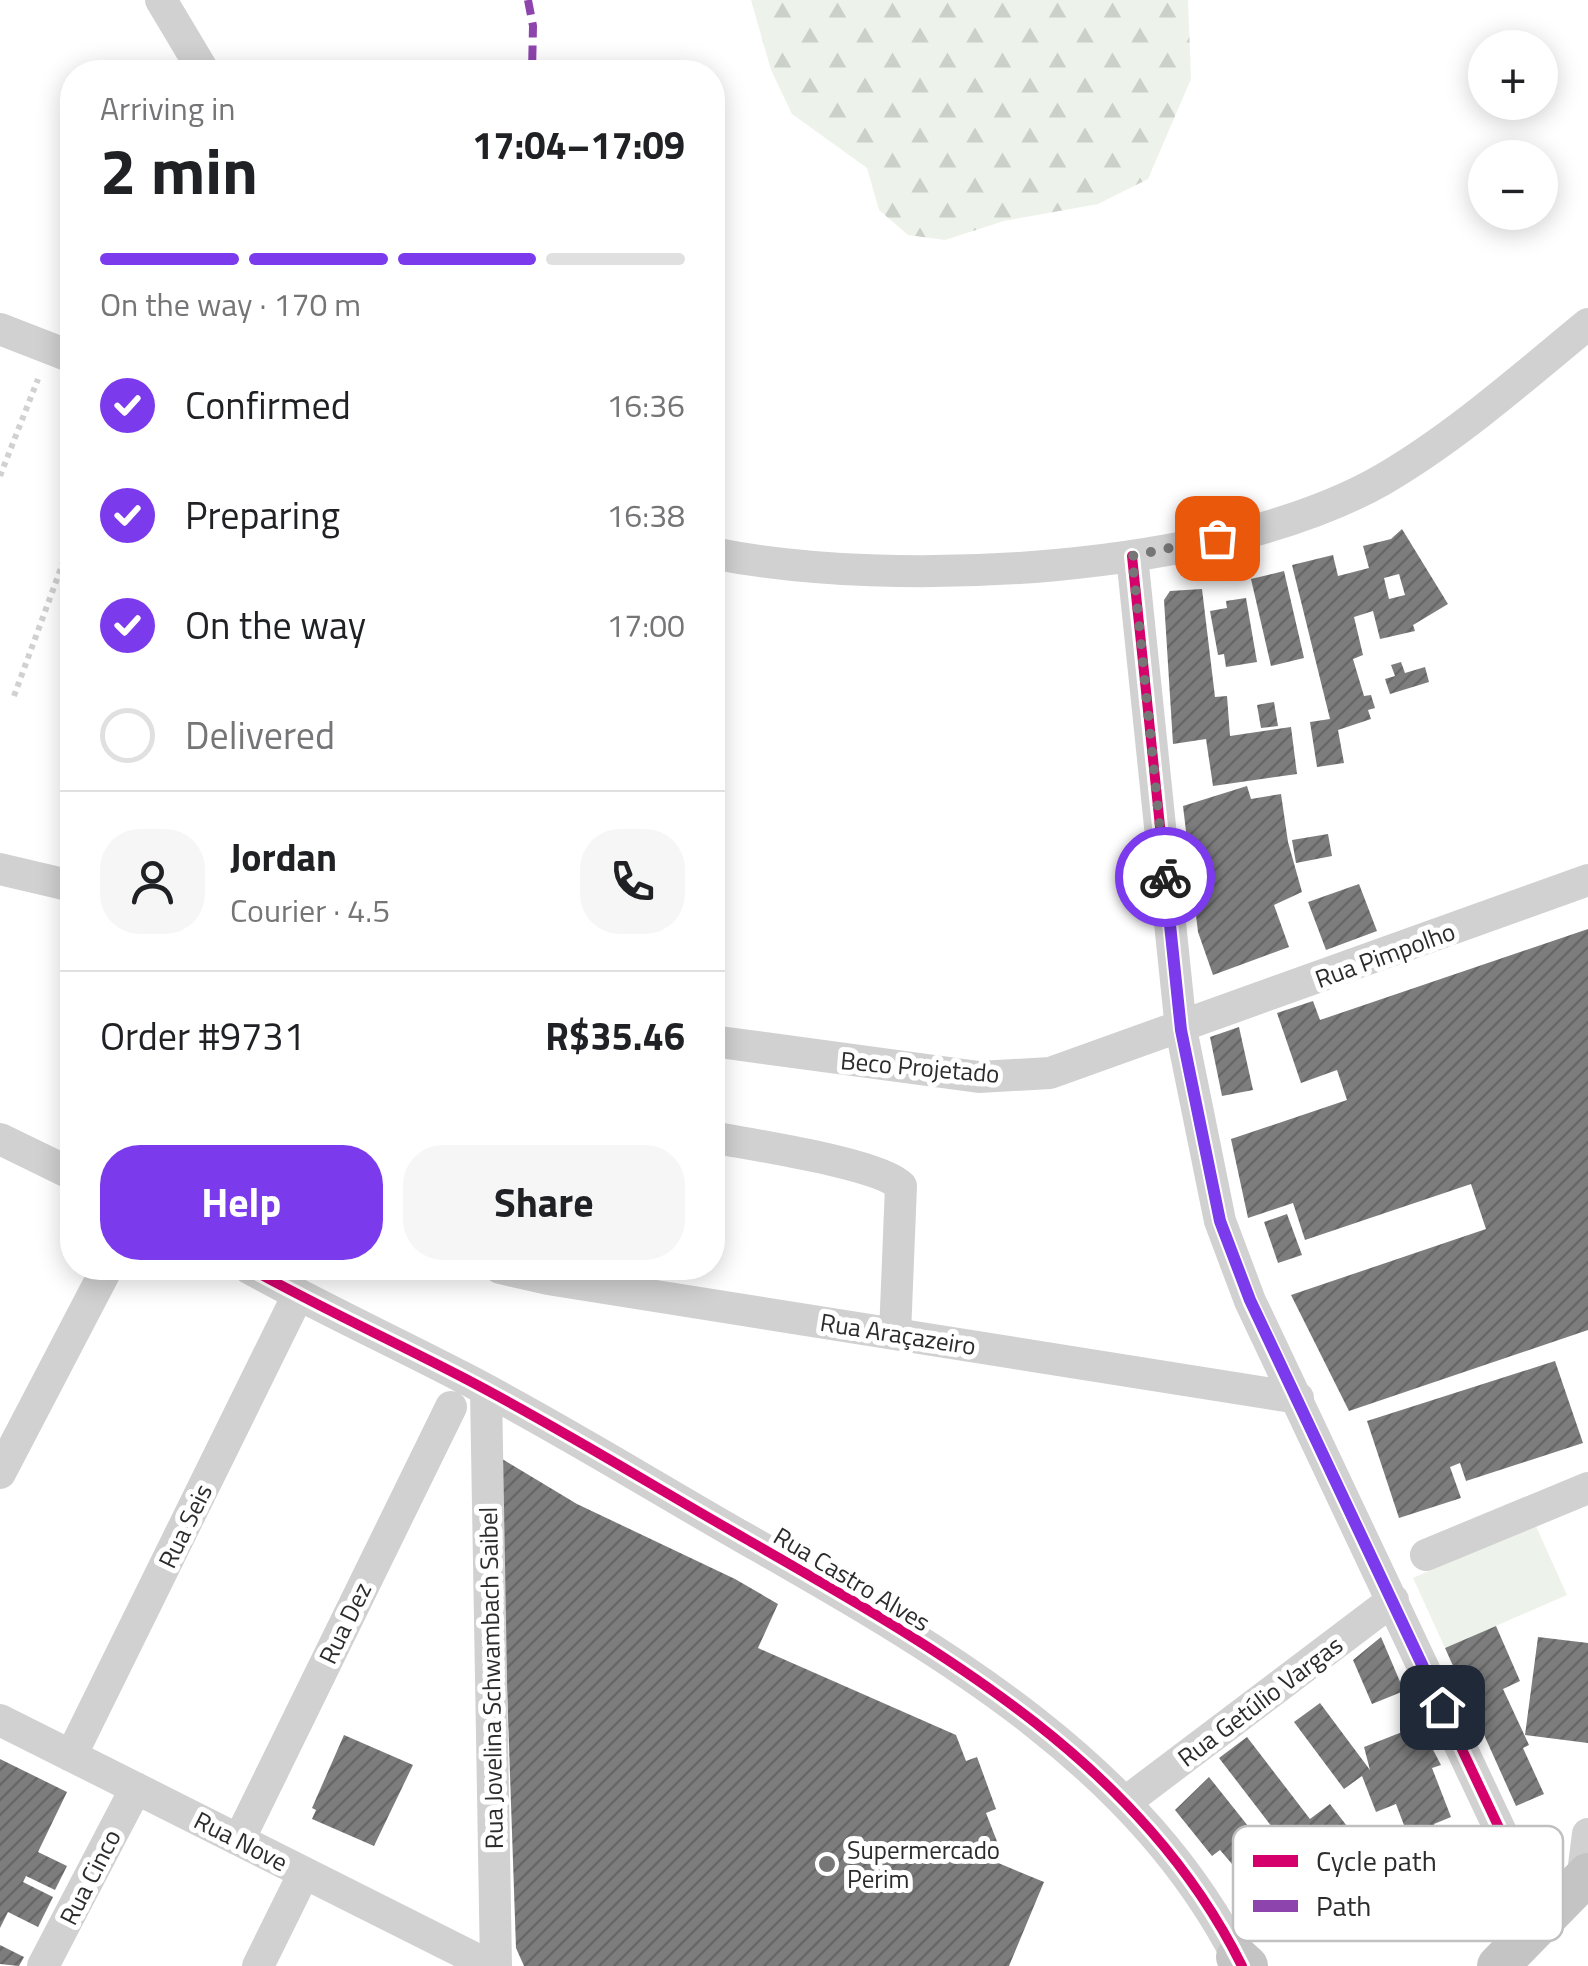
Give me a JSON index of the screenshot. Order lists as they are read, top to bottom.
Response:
{
  "streets": {
    "street": [
      "Rua Pimpolho",
      "Beco Projetado",
      "Rua Araçazeiro",
      "Rua Seis",
      "Rua Castro Alves",
      "Rua Dez",
      "Rua Jovelina Schwambach Saibel",
      "Rua Getúlio Vargas",
      "Rua Nove",
      "Rua Cinco"
    ]
  },
  "crossings": [
    ["Rua Pimpolho", "Beco Projetado"],
    ["Rua Seis", "Rua Castro Alves"],
    ["Rua Seis", "Rua Nove"],
    ["Rua Castro Alves", "Rua Dez"],
    ["Rua Castro Alves", "Rua Jovelina Schwambach Saibel"],
    ["Rua Castro Alves", "Rua Getúlio Vargas"],
    ["Rua Dez", "Rua Jovelina Schwambach Saibel"],
    ["Rua Dez", "Rua Nove"],
    ["Rua Jovelina Schwambach Saibel", "Rua Nove"],
    ["Rua Nove", "Rua Cinco"]
  ],
  "places": ["Supermercado Perim"],
  "legend": ["Cycle path", "Path"],
  "page": {
    "map_buttons": ["+", "−"],
    "heading": ["2 min", "Arriving in", "17:04–17:09"],
    "panel": [
      "Jordan",
      "Courier · 4.5",
      "Order #9731",
      "R$35.46"
    ],
    "bar": "On the way · 170 m",
    "list": [
      ["Confirmed", "16:36"],
      ["Preparing", "16:38"],
      ["On the way", "17:00"],
      "Delivered"
    ],
    "buttons": ["Help", "Share"]
  }
}
